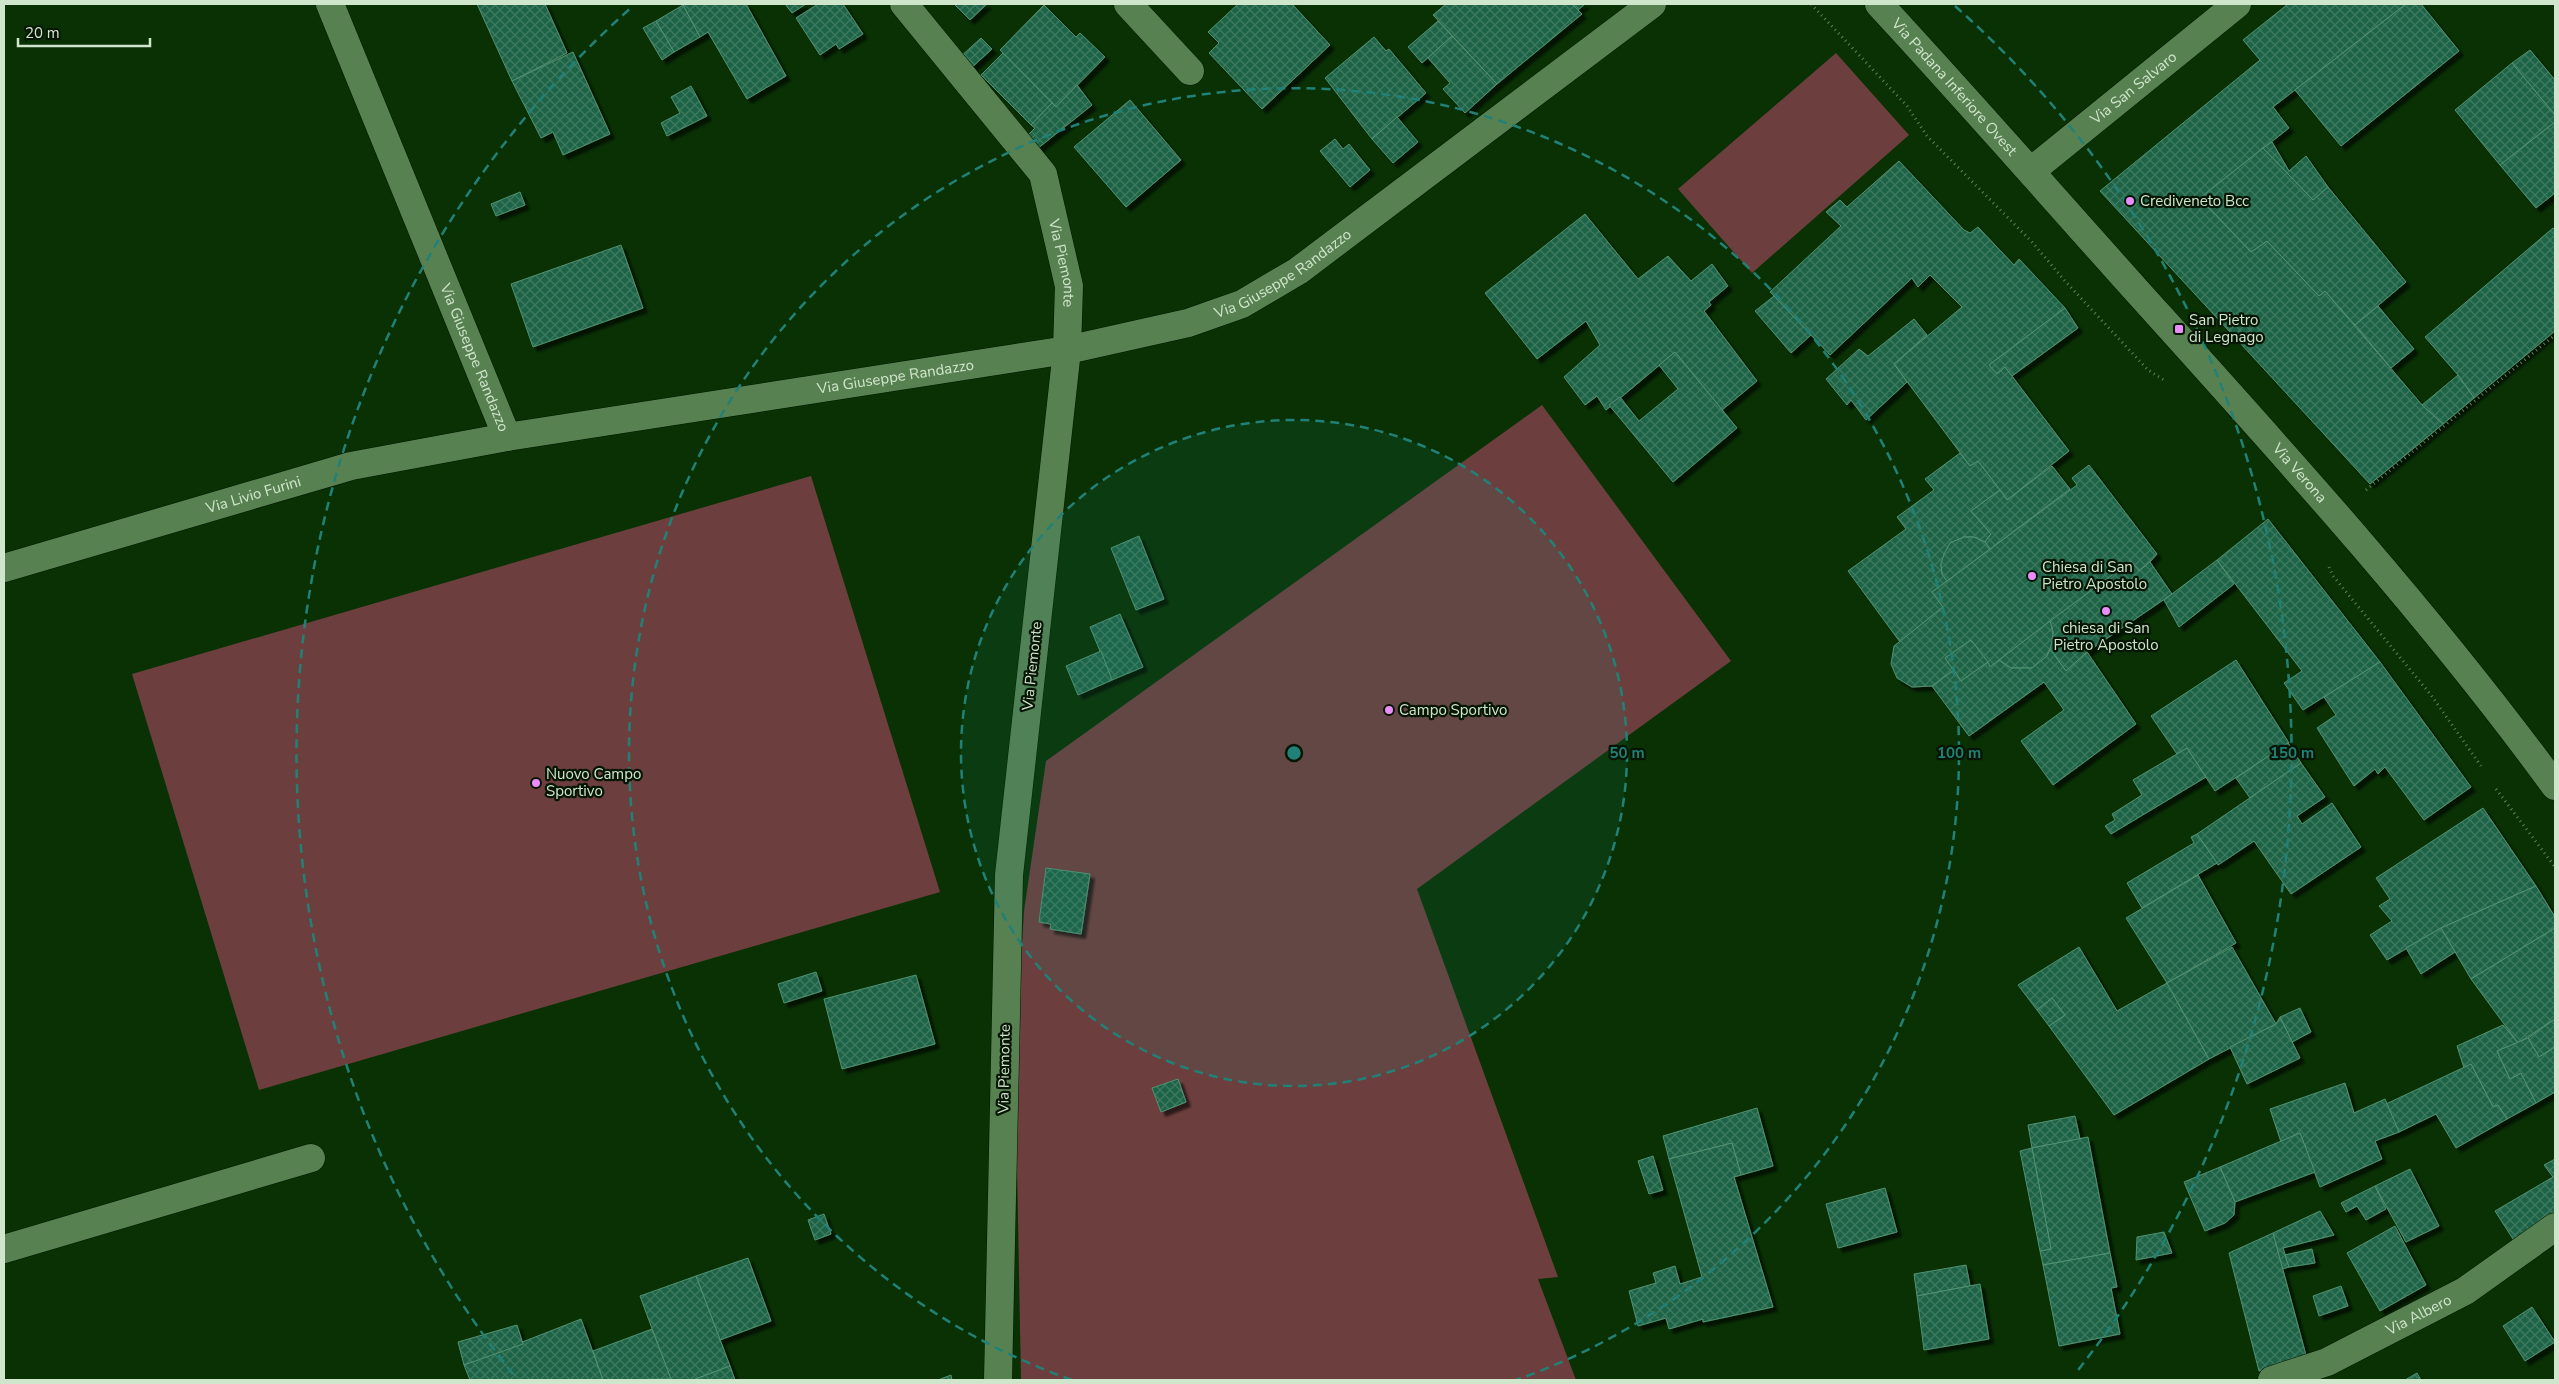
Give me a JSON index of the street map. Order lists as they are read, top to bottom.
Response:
{
  "streets": {
    "street": [
      "Via Padana Inferiore Ovest",
      "Via San Salvaro",
      "Via Piemonte",
      "Via Giuseppe Randazzo",
      "Via Verona",
      "Via Livio Furini",
      "Via Albero"
    ]
  },
  "crossings": [
    ["Via Padana Inferiore Ovest", "Via San Salvaro"],
    ["Via Padana Inferiore Ovest", "Via Verona"],
    ["Via San Salvaro", "Via Verona"],
    ["Via Piemonte", "Via Giuseppe Randazzo"],
    ["Via Giuseppe Randazzo", "Via Livio Furini"]
  ],
  "places": {
    "other": [
      "Crediveneto Bcc",
      "Chiesa di San Pietro Apostolo",
      "chiesa di San Pietro Apostolo",
      "Campo Sportivo",
      "Nuovo Campo Sportivo"
    ],
    "transit": ["San Pietro di Legnago"]
  },
  "scale_bar": "20 m",
  "rings": ["50 m", "100 m", "150 m"]
}
